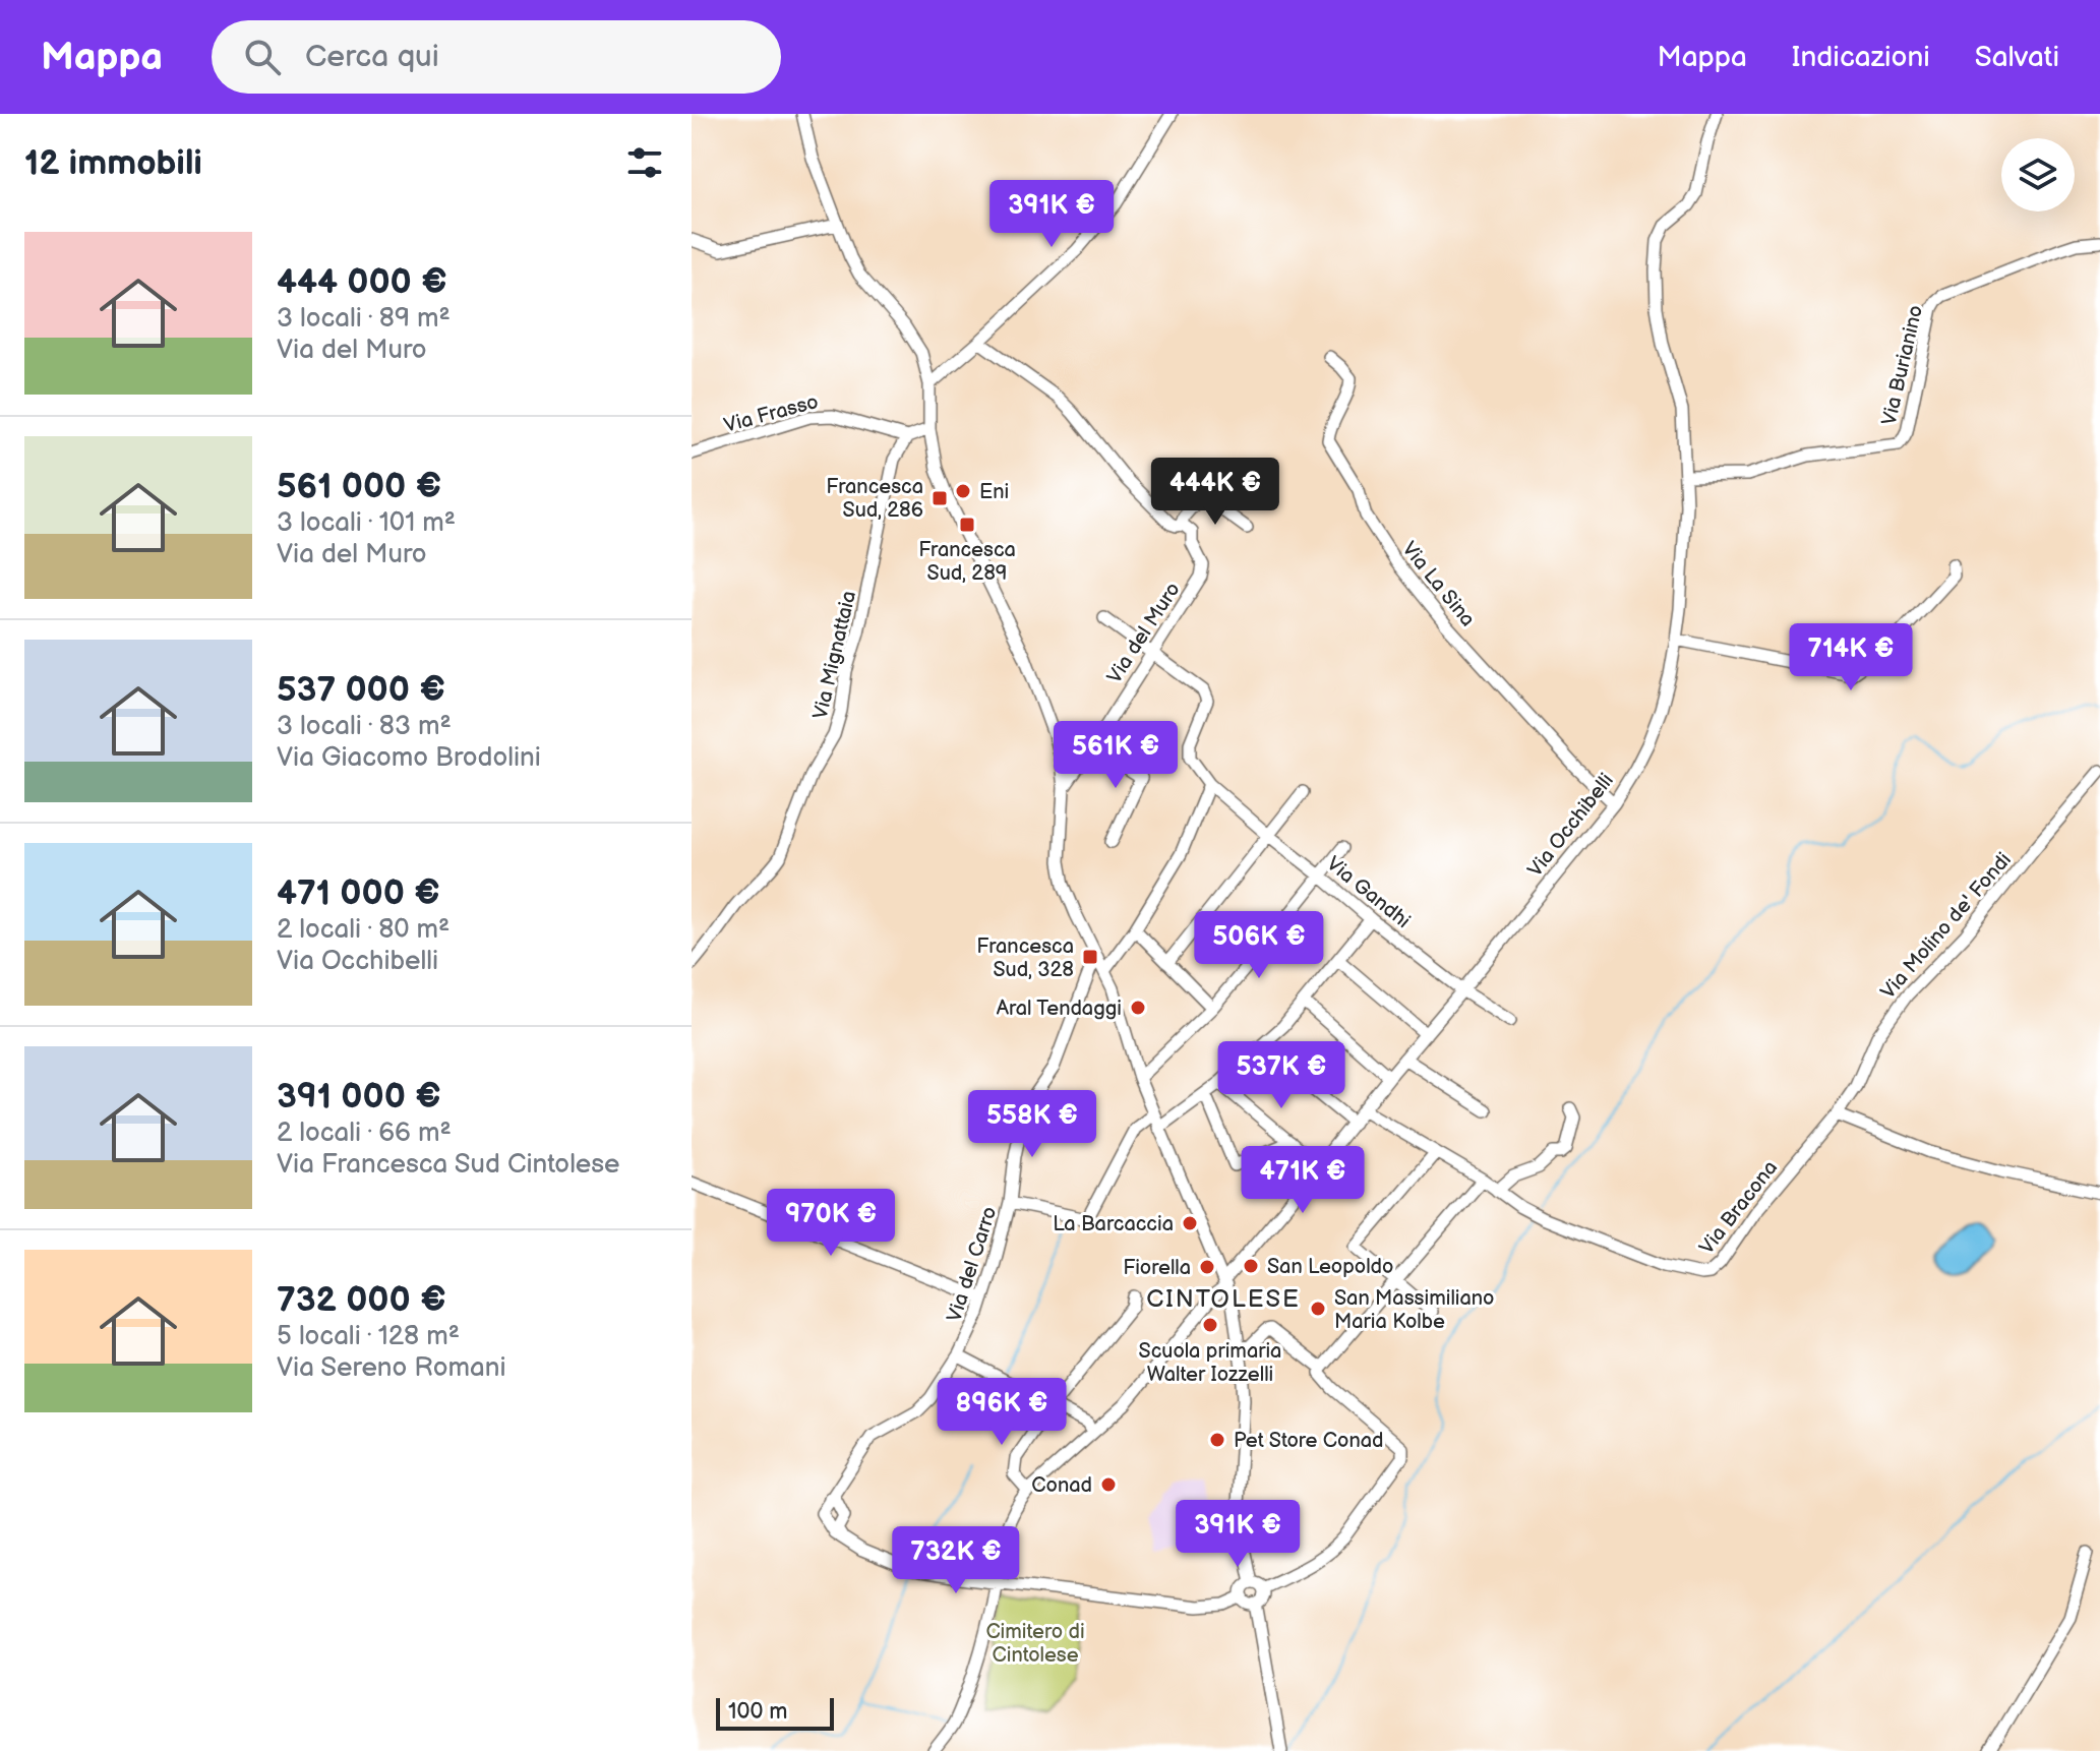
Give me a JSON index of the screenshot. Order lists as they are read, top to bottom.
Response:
{
  "streets": {
    "street": [
      "Via Burianino",
      "Via Frasso",
      "Via La Sina",
      "Via del Muro",
      "Via Mignattaia",
      "Via Occhibelli",
      "Via Gandhi",
      "Via Molino de' Fondi",
      "Via Bracona",
      "Via del Carro"
    ]
  },
  "crossings": [
    ["Via Burianino", "Via Occhibelli"],
    ["Via Frasso", "Via Mignattaia"],
    ["Via La Sina", "Via Occhibelli"],
    ["Via del Muro", "Via Gandhi"],
    ["Via Occhibelli", "Via Gandhi"],
    ["Via Occhibelli", "Via Bracona"],
    ["Via Occhibelli", "Via del Carro"],
    ["Via Molino de' Fondi", "Via Bracona"]
  ],
  "districts": ["CINTOLESE"],
  "parks": ["Cimitero di Cintolese"],
  "places": {
    "other": [
      "Eni",
      "Aral Tendaggi",
      "La Barcaccia",
      "San Leopoldo",
      "Fiorella",
      "San Massimiliano Maria Kolbe",
      "Scuola primaria Walter Iozzelli",
      "Pet Store Conad",
      "Conad"
    ],
    "transit": ["Francesca Sud, 286", "Francesca Sud, 289", "Francesca Sud, 328"]
  },
  "scale_bar": "100 m",
  "page": {
    "header": "Mappa",
    "search": "Cerca qui",
    "nav": ["Mappa", "Indicazioni", "Salvati"],
    "heading": "12 immobili",
    "price": [
      "391K €",
      "444K €",
      "714K €",
      "561K €",
      "506K €",
      "537K €",
      "558K €",
      "471K €",
      "970K €",
      "896K €",
      "391K €",
      "732K €"
    ],
    "list": [
      {
        "name": "444 000 €",
        "note": "3 locali · 89 m² · Via del Muro"
      },
      {
        "name": "561 000 €",
        "note": "3 locali · 101 m² · Via del Muro"
      },
      {
        "name": "537 000 €",
        "note": "3 locali · 83 m² · Via Giacomo Brodolini"
      },
      {
        "name": "471 000 €",
        "note": "2 locali · 80 m² · Via Occhibelli"
      },
      {
        "name": "391 000 €",
        "note": "2 locali · 66 m² · Via Francesca Sud Cintolese"
      },
      {
        "name": "732 000 €",
        "note": "5 locali · 128 m² · Via Sereno Romani"
      }
    ],
    "scale": "100 m"
  }
}
